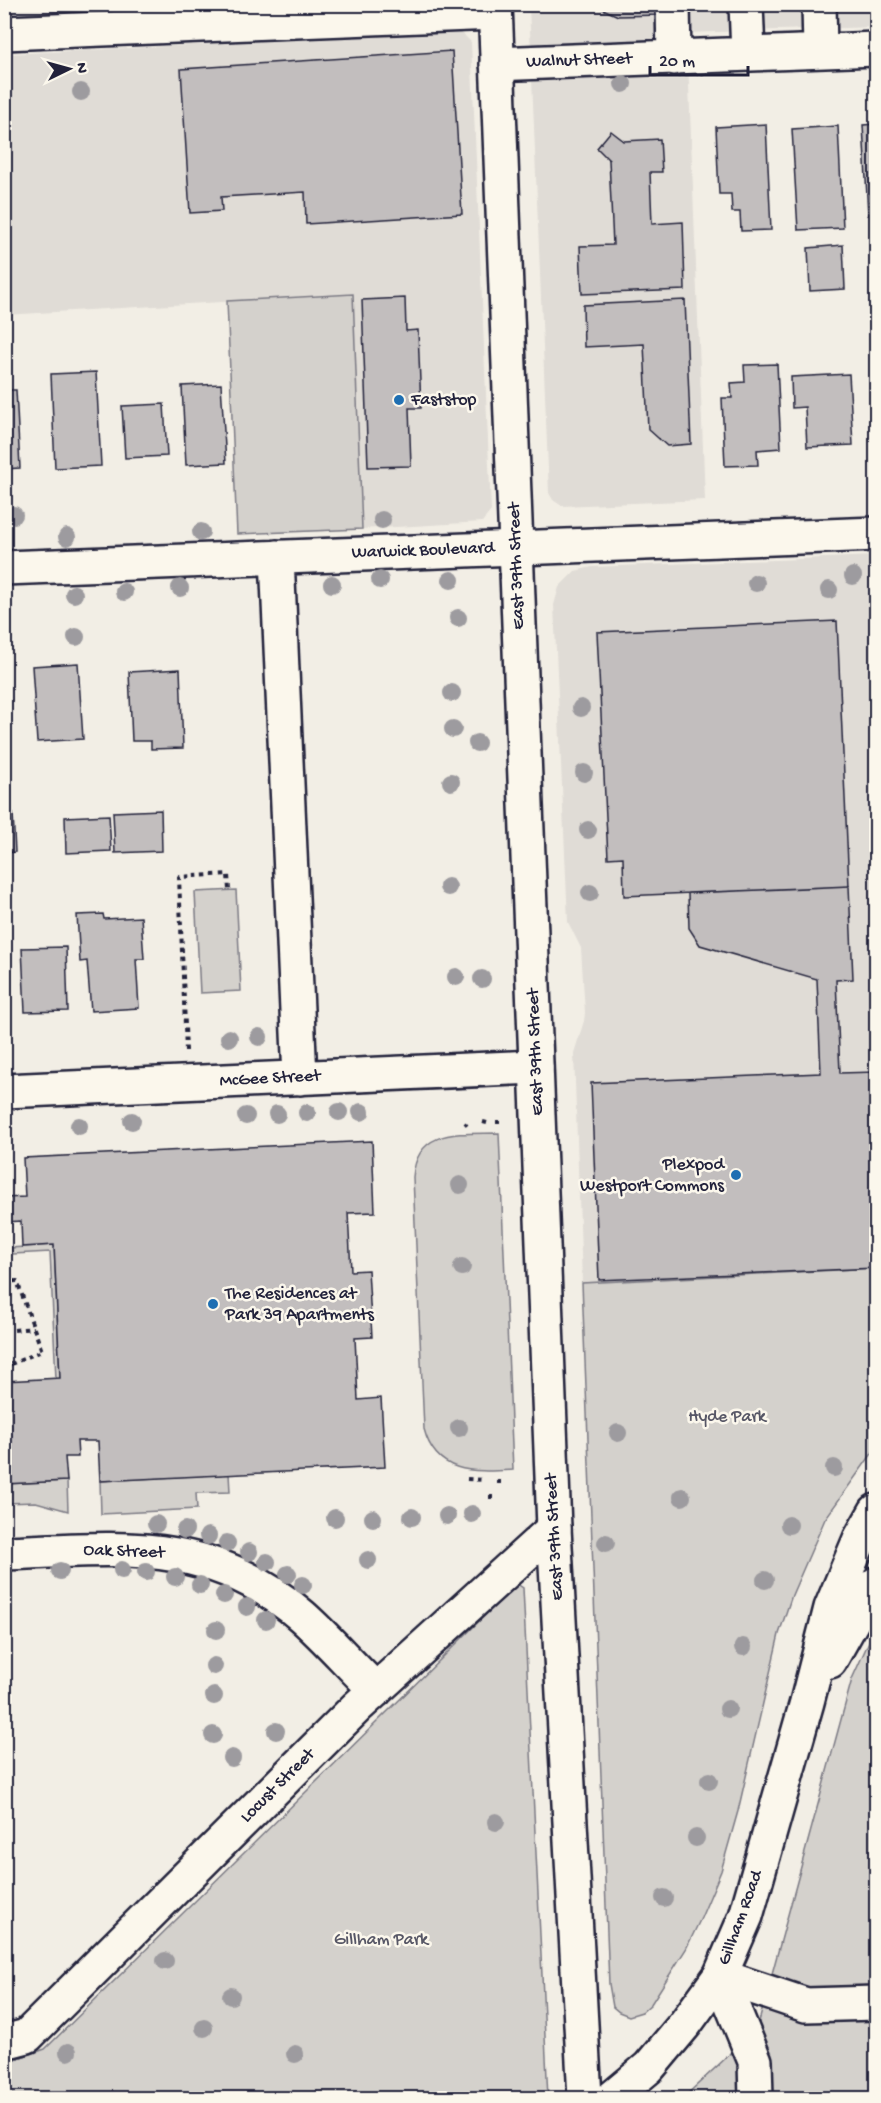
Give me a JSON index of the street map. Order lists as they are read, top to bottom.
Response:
{
  "streets": {
    "street": [
      "Walnut Street",
      "Warwick Boulevard",
      "East 39th Street",
      "McGee Street",
      "Oak Street",
      "Locust Street",
      "Gillham Road"
    ]
  },
  "crossings": [
    ["Walnut Street", "East 39th Street"],
    ["Warwick Boulevard", "East 39th Street"],
    ["East 39th Street", "McGee Street"],
    ["East 39th Street", "Locust Street"],
    ["Oak Street", "Locust Street"]
  ],
  "parks": ["Hyde Park", "Gillham Park"],
  "places": ["Faststop", "Plexpod Westport Commons", "The Residences at Park 39 Apartments"],
  "scale_bar": "20 m",
  "north": "right"
}
